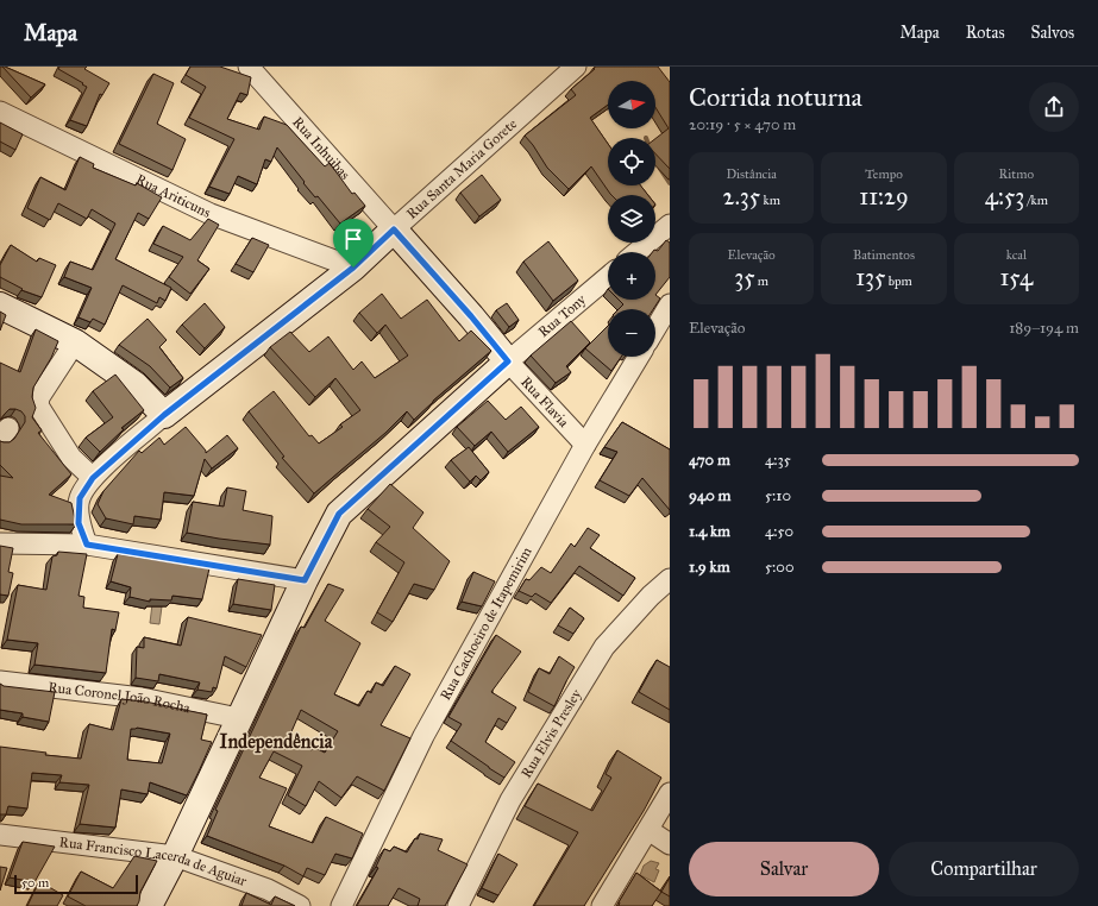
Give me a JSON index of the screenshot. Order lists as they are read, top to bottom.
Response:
{
  "streets": {
    "street": [
      "Rua Inhuibas",
      "Rua Santa Maria Gorete",
      "Rua Ariticuns",
      "Rua Tony",
      "Rua Flavia",
      "Rua Cachoeiro de Itapemirim",
      "Rua Coronel João Rocha",
      "Rua Elvis Presley",
      "Rua Francisco Lacerda de Aguiar"
    ]
  },
  "crossings": [
    ["Rua Inhuibas", "Rua Santa Maria Gorete"],
    ["Rua Inhuibas", "Rua Flavia"],
    ["Rua Santa Maria Gorete", "Rua Ariticuns"],
    ["Rua Santa Maria Gorete", "Rua Flavia"],
    ["Rua Tony", "Rua Flavia"],
    ["Rua Flavia", "Rua Cachoeiro de Itapemirim"]
  ],
  "districts": ["Independência"],
  "scale_bar": "50 m",
  "north": "right",
  "page": {
    "header": "Mapa",
    "nav": ["Mapa", "Rotas", "Salvos"],
    "heading": ["Corrida noturna", "20:19 · 5 × 470 m"],
    "map_buttons": ["+", "−"],
    "stats": [
      ["Distância", "2.35 km"],
      ["Tempo", "11:29"],
      ["Ritmo", "4:53 /km"],
      ["Elevação", "35 m"],
      ["Batimentos", "135 bpm"],
      ["kcal", "154"]
    ],
    "chart": ["Elevação", "189–194 m"],
    "list": [
      {
        "name": "470 m",
        "note": "4:35"
      },
      {
        "name": "940 m",
        "note": "5:10"
      },
      {
        "name": "1.4 km",
        "note": "4:50"
      },
      {
        "name": "1.9 km",
        "note": "5:00"
      }
    ],
    "buttons": ["Salvar", "Compartilhar"],
    "scale": "50 m"
  }
}
